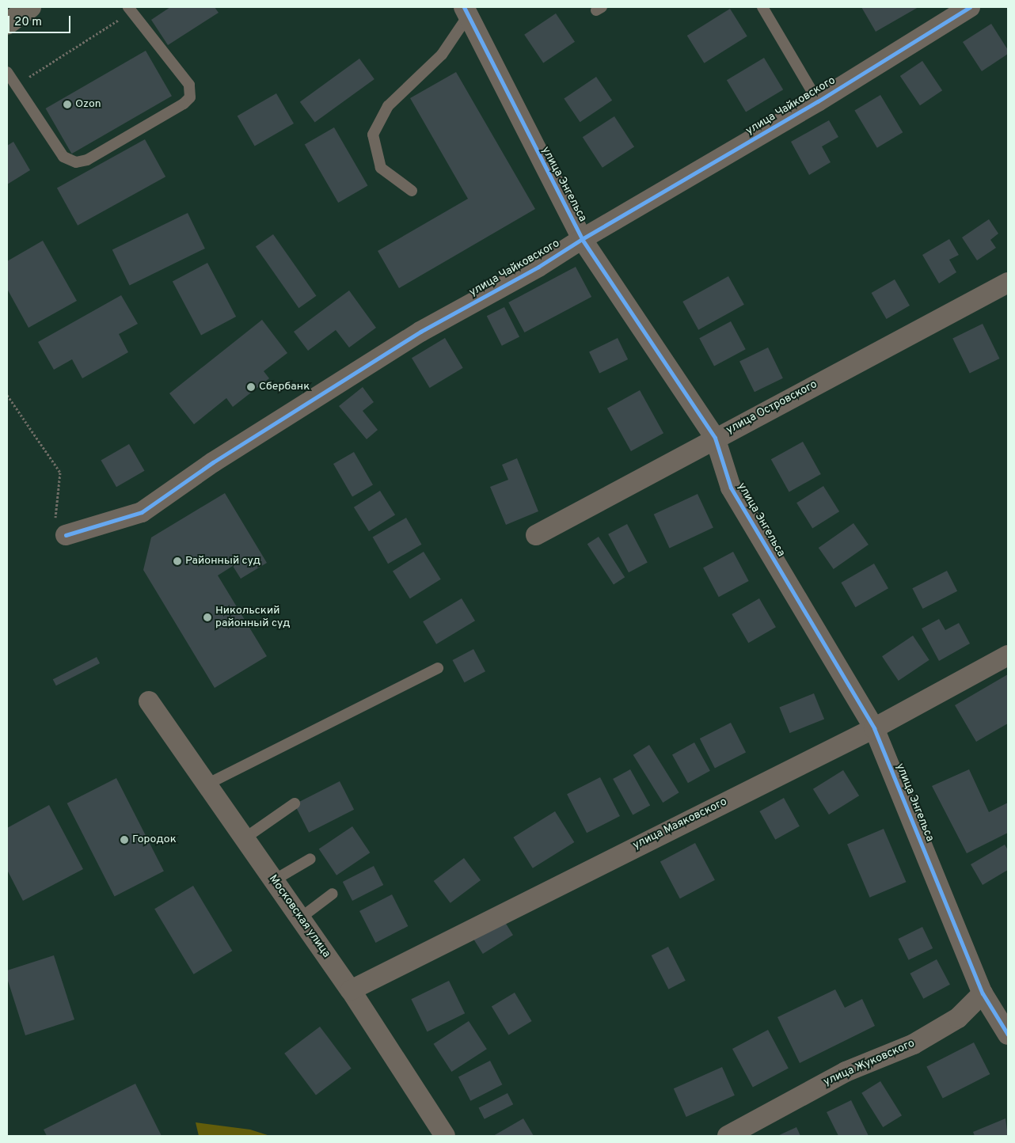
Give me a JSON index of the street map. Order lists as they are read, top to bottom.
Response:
{
  "streets": {
    "street": [
      "улица Чайковского",
      "улица Энгельса",
      "улица Островского",
      "улица Маяковского",
      "Московская улица",
      "улица Жуковского"
    ]
  },
  "crossings": [
    ["улица Чайковского", "улица Энгельса"],
    ["улица Энгельса", "улица Островского"],
    ["улица Энгельса", "улица Маяковского"],
    ["улица Энгельса", "улица Жуковского"],
    ["улица Маяковского", "Московская улица"]
  ],
  "places": [
    "Ozon",
    "Сбербанк",
    "Районный суд",
    "Никольский районный суд",
    "Городок"
  ],
  "scale_bar": "20 m"
}
